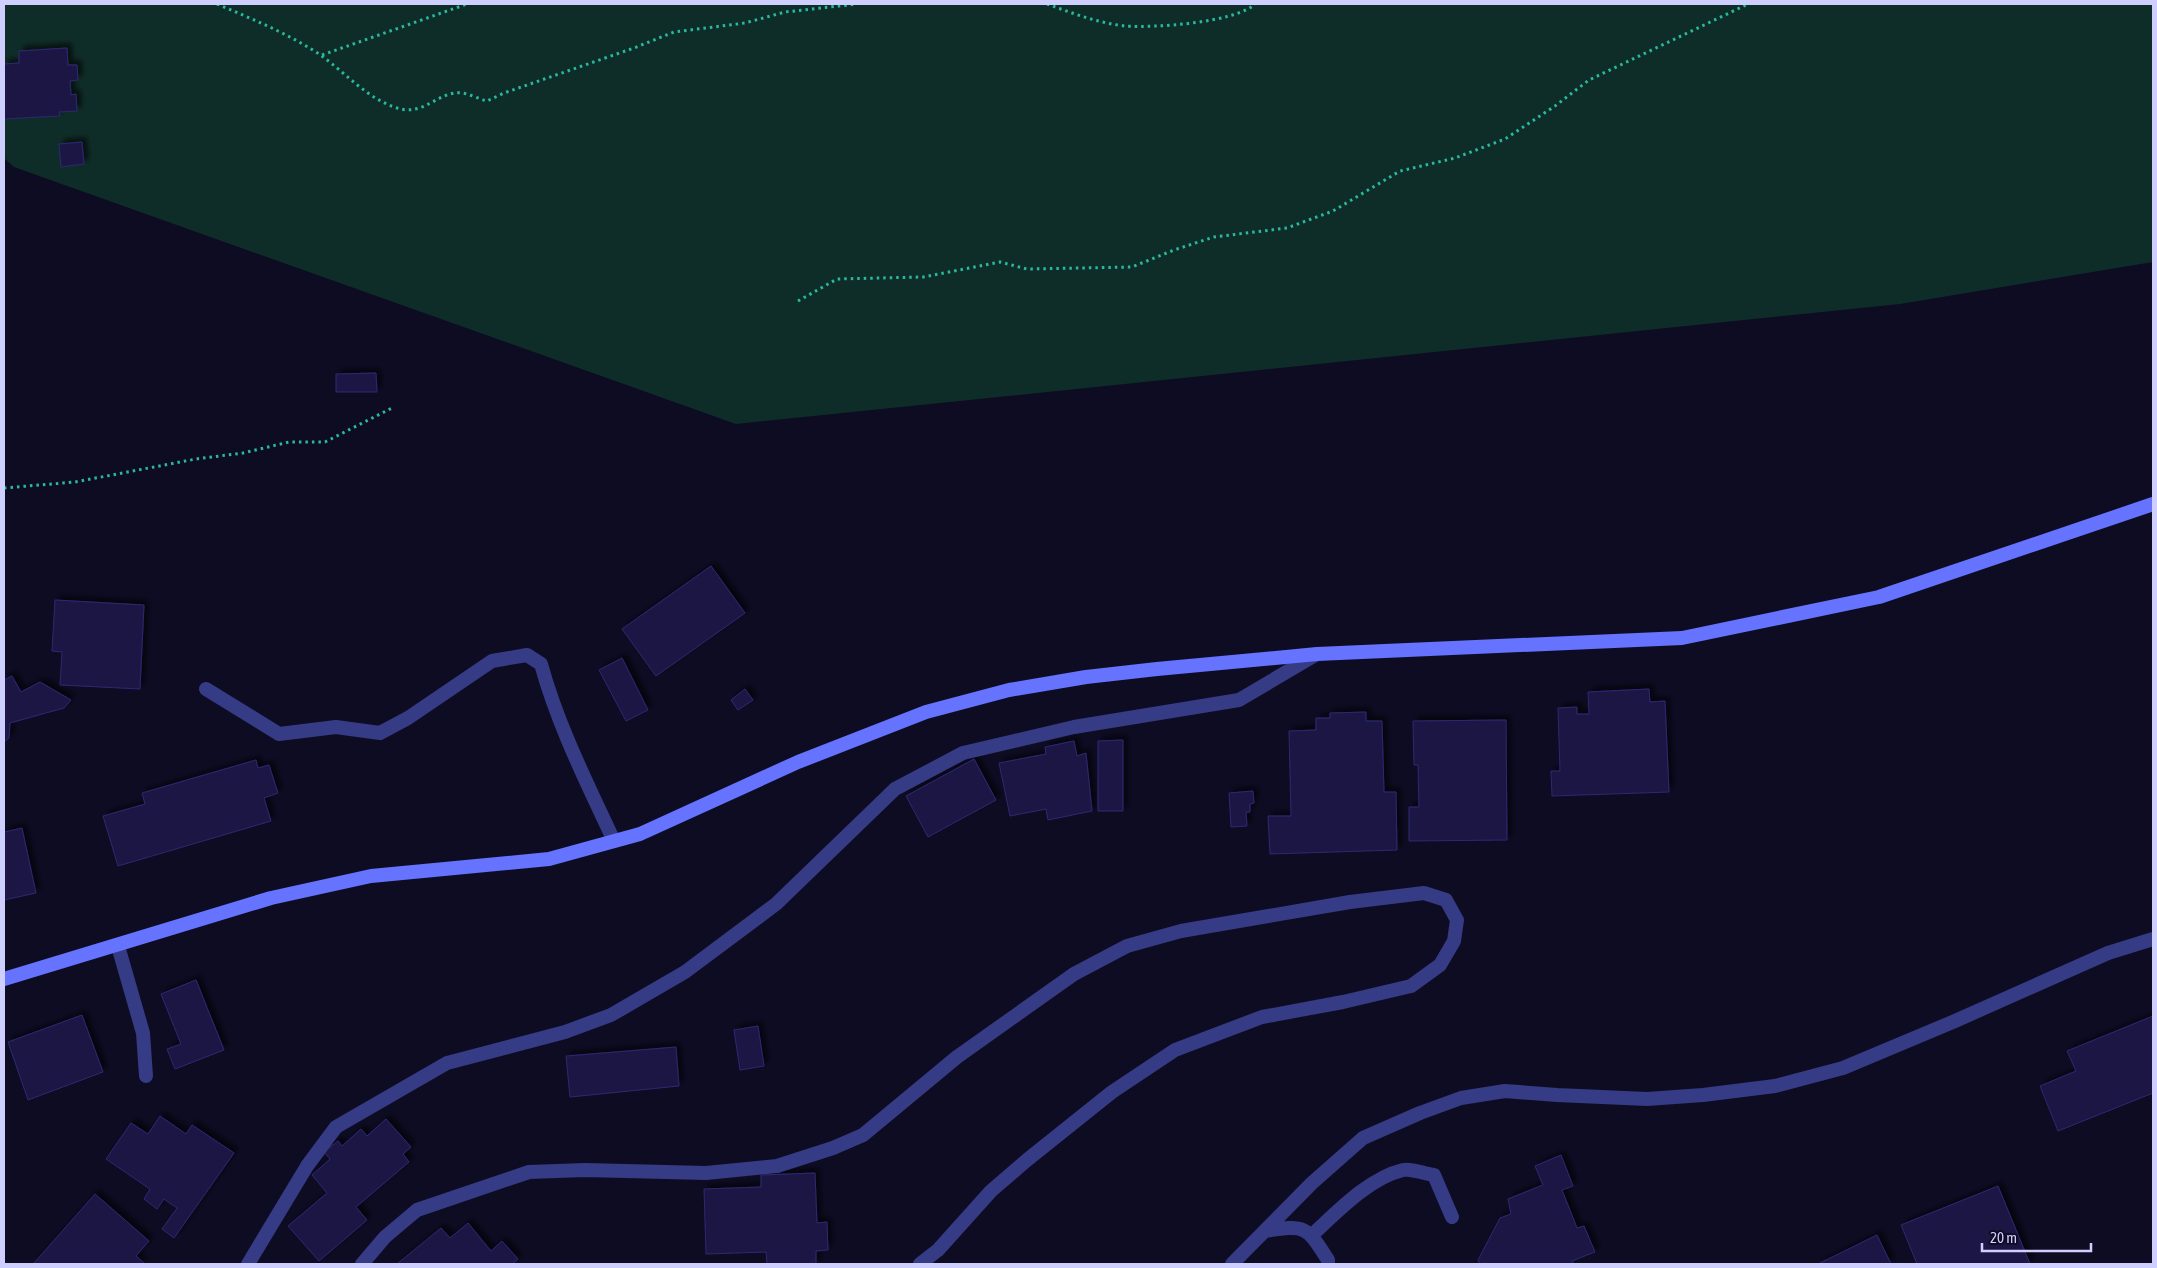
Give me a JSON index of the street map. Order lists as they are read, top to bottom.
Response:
{
  "scale_bar": "20 m"
}
